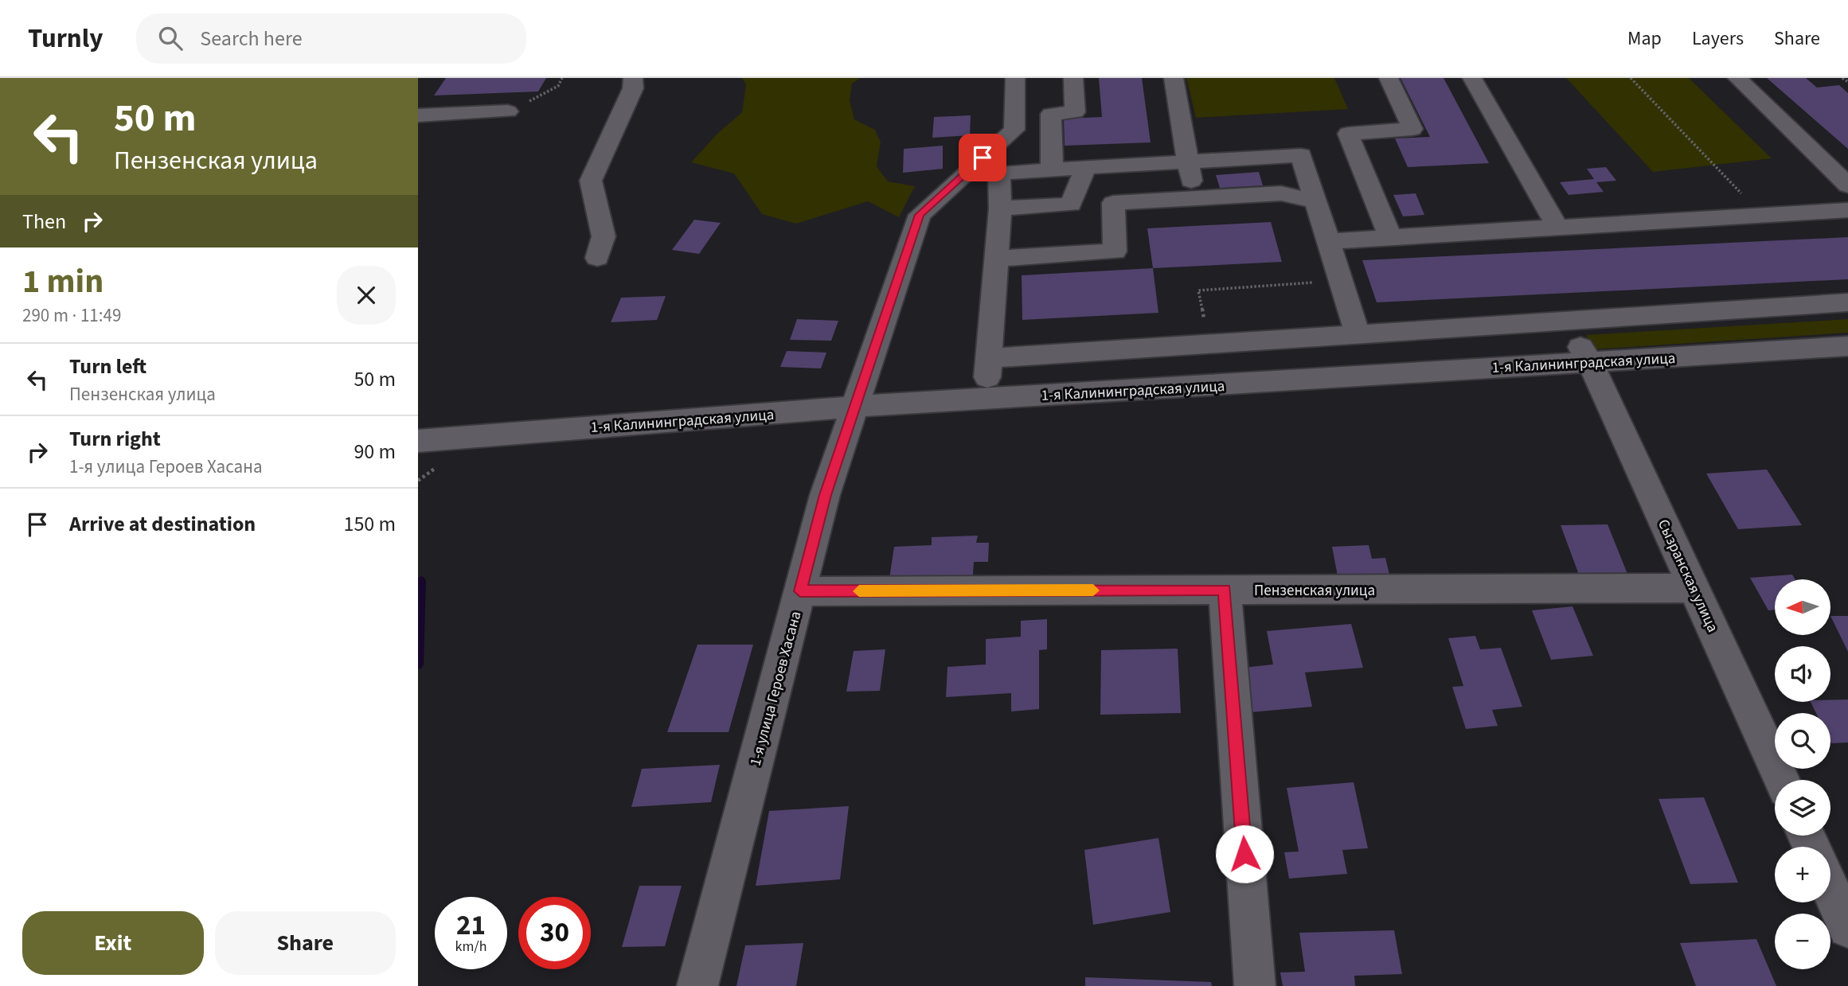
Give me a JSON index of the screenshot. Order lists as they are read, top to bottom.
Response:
{
  "streets": {
    "street": [
      "1-я Калининградская улица",
      "Сызранская улица",
      "Пензенская улица",
      "1-я улица Героев Хасана"
    ]
  },
  "crossings": [
    ["1-я Калининградская улица", "Сызранская улица"],
    ["1-я Калининградская улица", "1-я улица Героев Хасана"],
    ["Сызранская улица", "Пензенская улица"],
    ["Пензенская улица", "1-я улица Героев Хасана"]
  ],
  "north": "left",
  "page": {
    "header": "Turnly",
    "search": "Search here",
    "nav": ["Map", "Layers", "Share"],
    "turn": ["50 m", "Пензенская улица"],
    "then": "Then",
    "heading": ["1 min", "290 m · 11:49"],
    "list": [
      {
        "name": "Turn left",
        "note": "Пензенская улица",
        "value": "50 m"
      },
      {
        "name": "Turn right",
        "note": "1-я улица Героев Хасана",
        "value": "90 m"
      },
      {
        "name": "Arrive at destination",
        "value": "150 m"
      }
    ],
    "map_buttons": ["+", "−"],
    "speed": "21 km/h",
    "limit": "30",
    "buttons": ["Exit", "Share"]
  }
}
